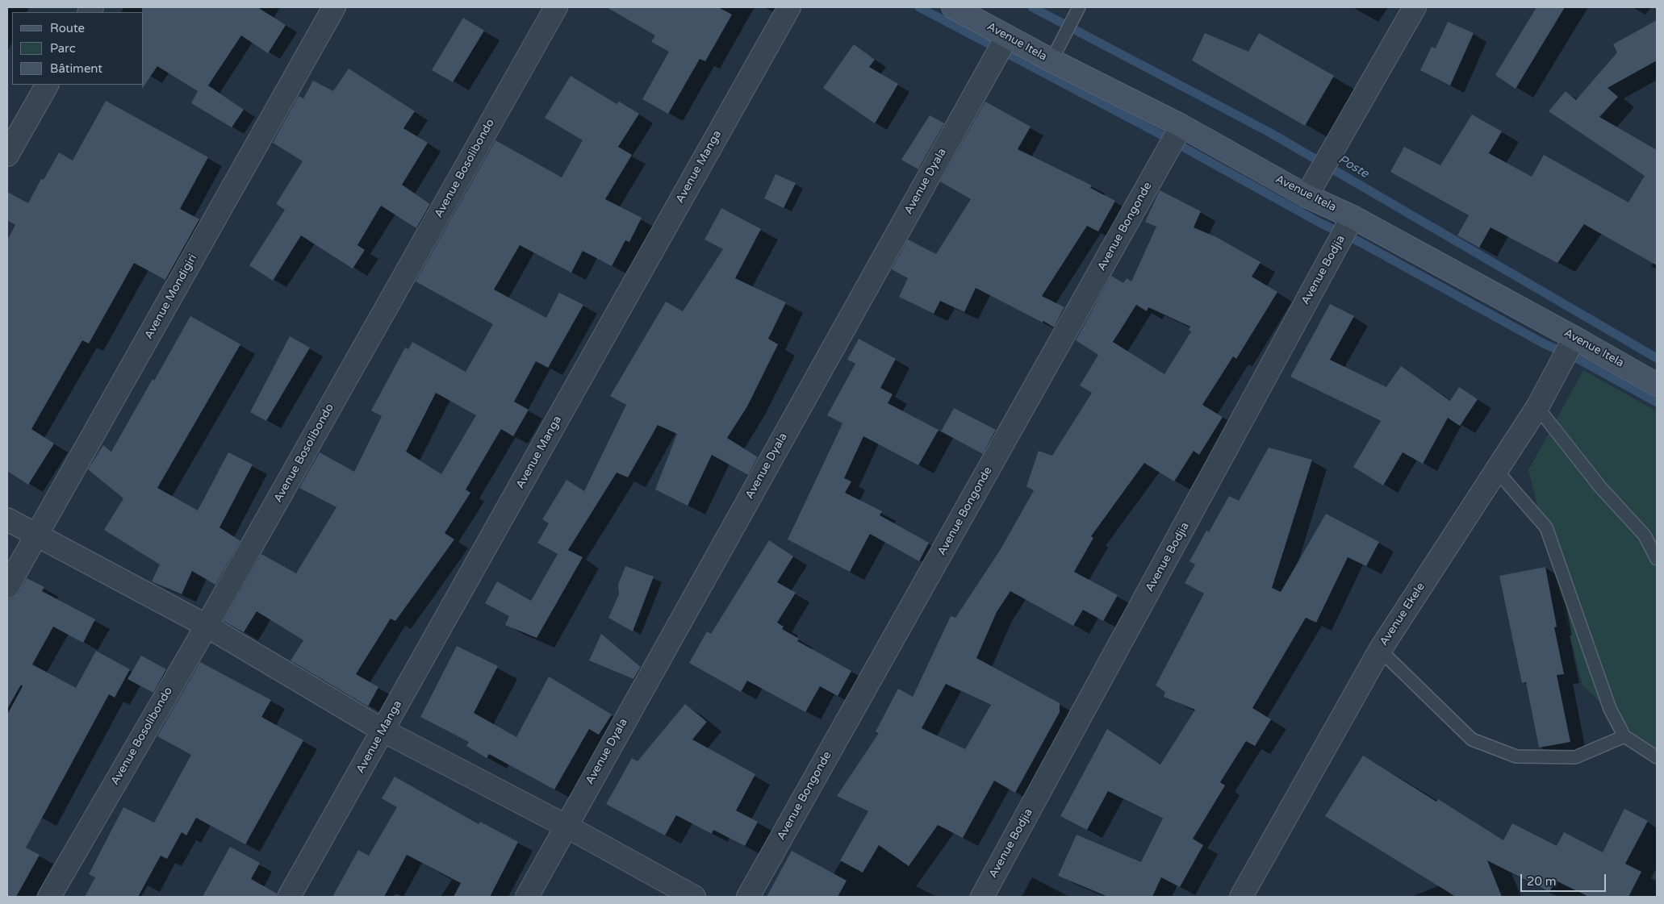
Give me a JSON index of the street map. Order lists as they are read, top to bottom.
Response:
{
  "streets": {
    "street": [
      "Avenue Itela",
      "Avenue Manga",
      "Avenue Bosolibondo",
      "Avenue Dyala",
      "Avenue Bongonde",
      "Avenue Bodjia",
      "Avenue Mondigiri",
      "Avenue Ekele"
    ]
  },
  "crossings": [
    ["Avenue Itela", "Avenue Dyala"],
    ["Avenue Itela", "Avenue Bongonde"],
    ["Avenue Itela", "Avenue Bodjia"],
    ["Avenue Itela", "Avenue Ekele"]
  ],
  "water": ["Poste"],
  "legend": ["Route", "Parc", "Bâtiment"],
  "scale_bar": "20 m"
}
